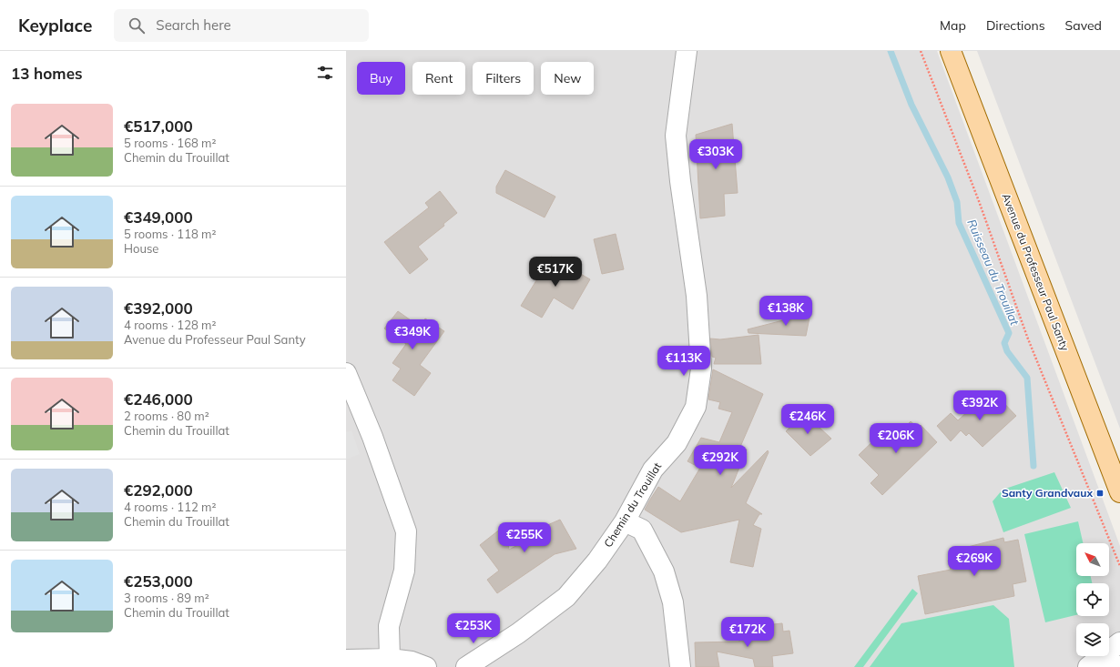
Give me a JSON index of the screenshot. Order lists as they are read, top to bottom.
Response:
{
  "streets": {
    "main road": ["Avenue du Professeur Paul Santy"],
    "street": ["Chemin du Trouillat"]
  },
  "water": ["Ruisseau du Trouillat"],
  "places": {
    "transit": ["Santy Grandvaux"]
  },
  "north": "top left",
  "page": {
    "header": "Keyplace",
    "search": "Search here",
    "nav": ["Map", "Directions", "Saved"],
    "heading": "13 homes",
    "chip": [
      "Buy",
      "Rent",
      "Filters",
      "New"
    ],
    "list": [
      {
        "name": "€517,000",
        "note": "5 rooms · 168 m² · Chemin du Trouillat"
      },
      {
        "name": "€349,000",
        "note": "5 rooms · 118 m² · House"
      },
      {
        "name": "€392,000",
        "note": "4 rooms · 128 m² · Avenue du Professeur Paul Santy"
      },
      {
        "name": "€246,000",
        "note": "2 rooms · 80 m² · Chemin du Trouillat"
      },
      {
        "name": "€292,000",
        "note": "4 rooms · 112 m² · Chemin du Trouillat"
      },
      {
        "name": "€253,000",
        "note": "3 rooms · 89 m² · Chemin du Trouillat"
      }
    ],
    "price": [
      "€303K",
      "€517K",
      "€138K",
      "€349K",
      "€113K",
      "€392K",
      "€246K",
      "€206K",
      "€292K",
      "€255K",
      "€269K",
      "€253K",
      "€172K"
    ]
  }
}
